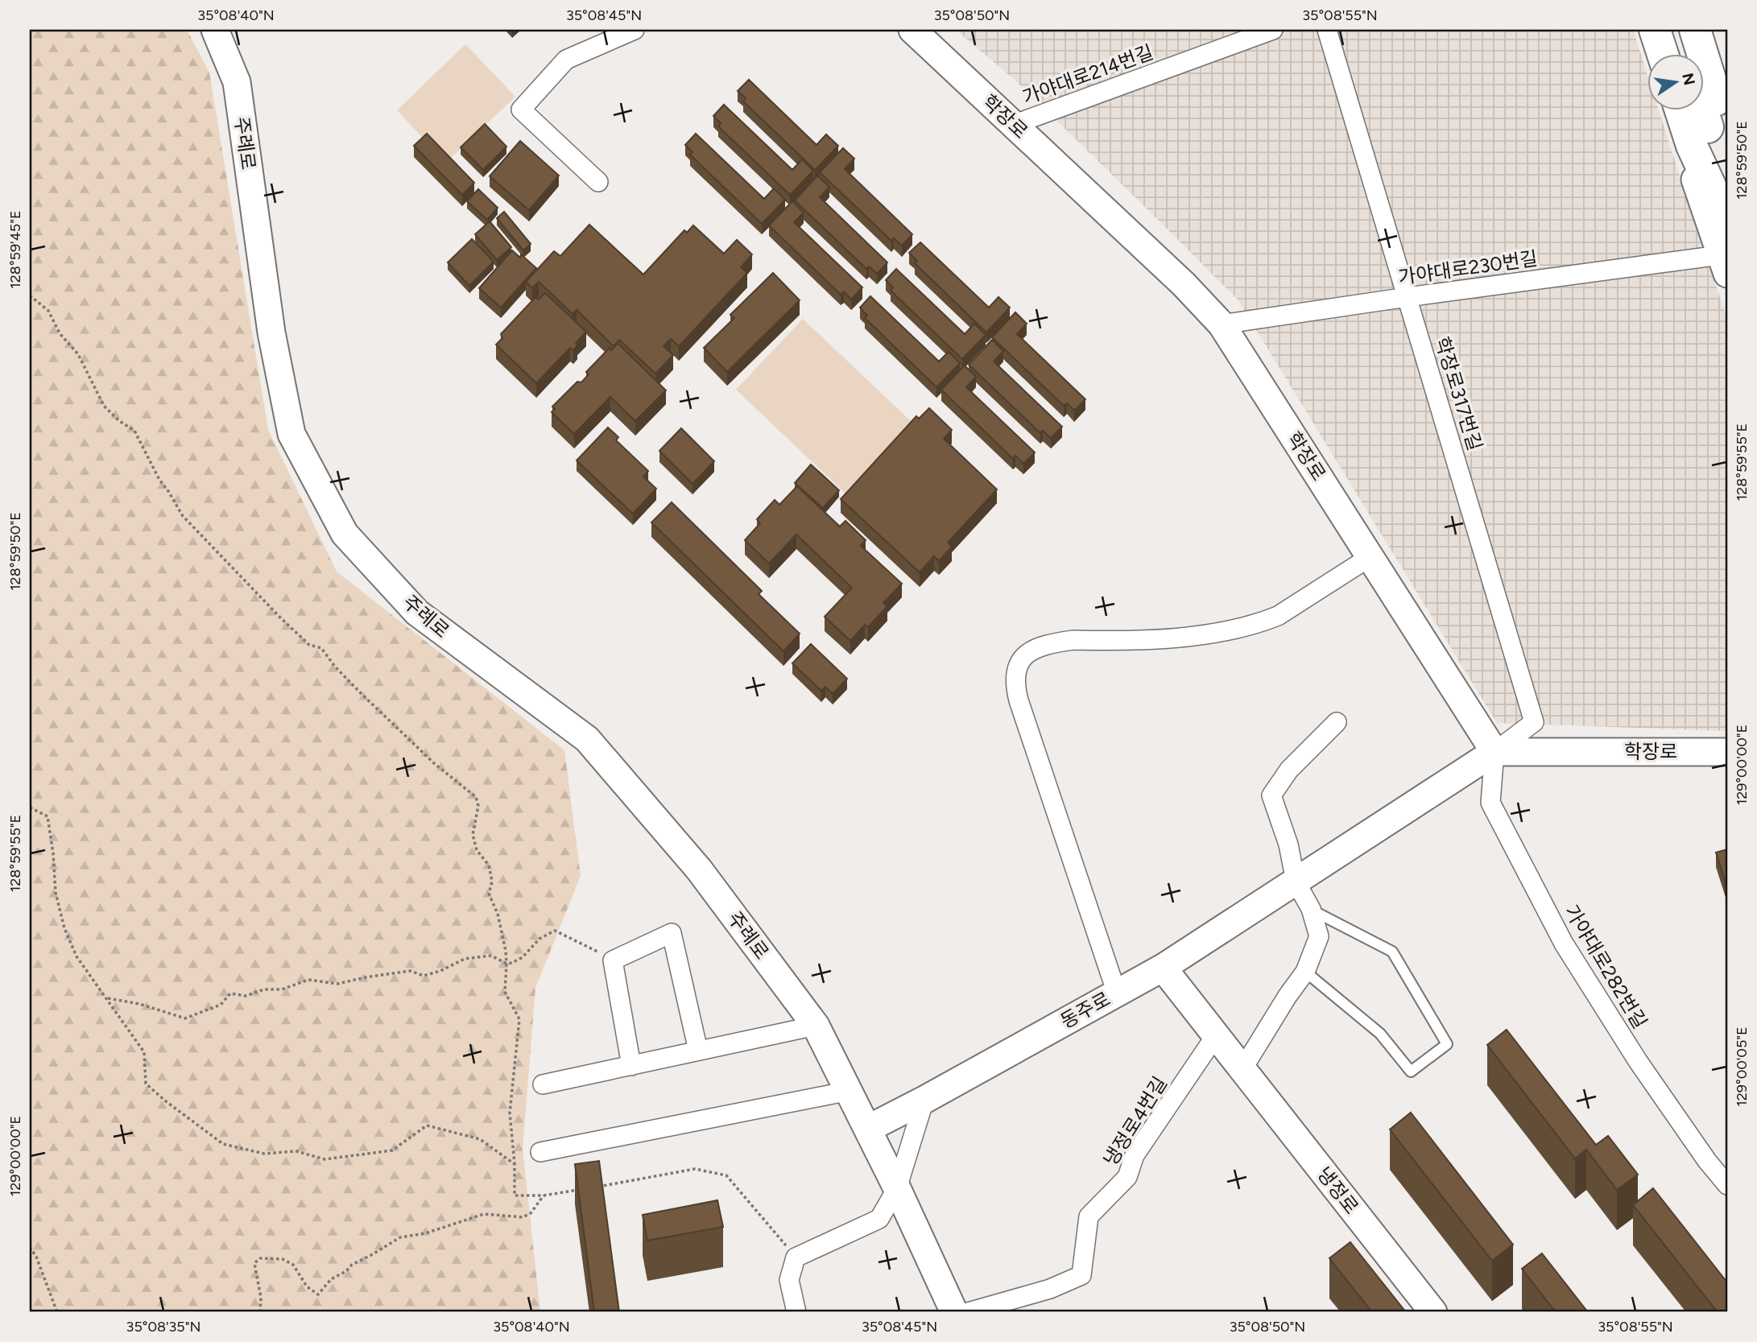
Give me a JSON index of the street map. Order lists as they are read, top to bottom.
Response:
{
  "streets": {
    "main road": [
      "학장로",
      "주례로",
      "동주로",
      "냉정로"
    ],
    "street": [
      "가야대로214번길",
      "가야대로230번길",
      "학장로317번길",
      "가야대로282번길",
      "냉정로4번길"
    ]
  },
  "crossings": [
    ["가야대로214번길", "학장로"],
    ["학장로", "가야대로230번길"],
    ["학장로", "학장로317번길"],
    ["학장로", "가야대로282번길"],
    ["학장로", "동주로"],
    ["주례로", "동주로"],
    ["가야대로230번길", "학장로317번길"],
    ["학장로317번길", "가야대로282번길"],
    ["학장로317번길", "동주로"],
    ["가야대로282번길", "동주로"],
    ["동주로", "냉정로"],
    ["냉정로4번길", "냉정로"]
  ],
  "north": "right",
  "coordinates": [
    "35°08'40\"N",
    "35°08'45\"N",
    "35°08'50\"N",
    "35°08'55\"N",
    "128°59'50\"E",
    "128°59'45\"E",
    "128°59'55\"E",
    "129°00'00\"E",
    "129°00'05\"E",
    "35°08'35\"N"
  ]
}
